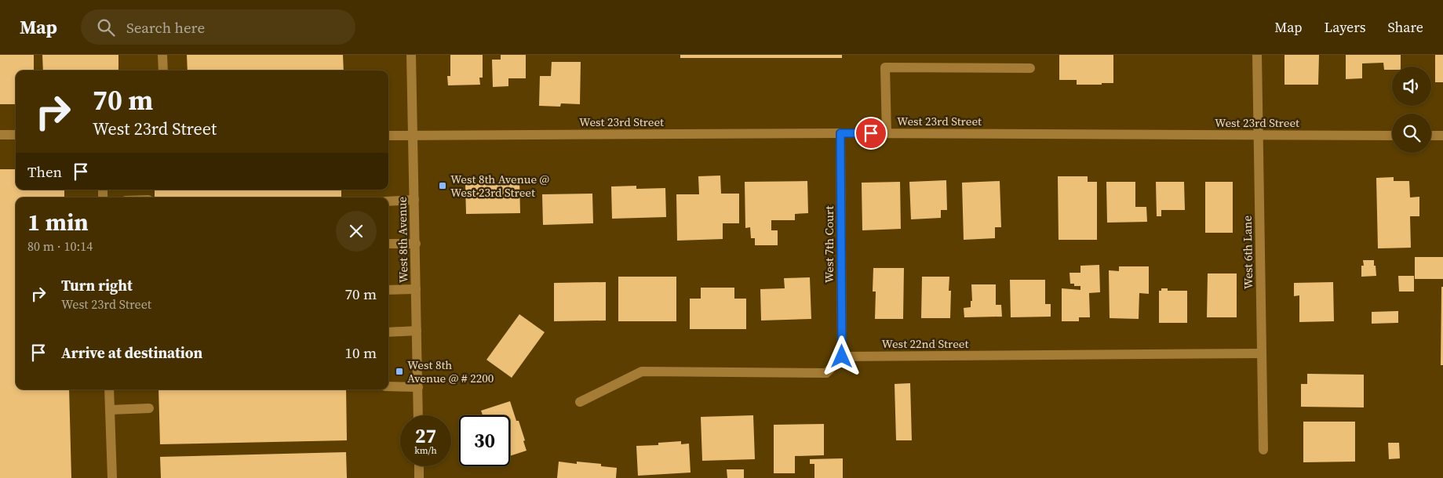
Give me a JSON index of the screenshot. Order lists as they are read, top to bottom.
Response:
{
  "streets": {
    "street": [
      "West 23rd Street",
      "West 8th Avenue",
      "West 7th Court",
      "West 6th Lane",
      "West 22nd Street"
    ]
  },
  "crossings": [
    ["West 23rd Street", "West 8th Avenue"],
    ["West 23rd Street", "West 7th Court"],
    ["West 23rd Street", "West 6th Lane"],
    ["West 7th Court", "West 22nd Street"],
    ["West 6th Lane", "West 22nd Street"]
  ],
  "places": {
    "transit": ["West 8th Avenue @ West 23rd Street", "West 8th Avenue @ # 2200"]
  },
  "page": {
    "header": "Map",
    "search": "Search here",
    "nav": ["Map", "Layers", "Share"],
    "turn": ["70 m", "West 23rd Street"],
    "then": "Then",
    "heading": ["1 min", "80 m · 10:14"],
    "list": [
      {
        "name": "Turn right",
        "note": "West 23rd Street",
        "value": "70 m"
      },
      {
        "name": "Arrive at destination",
        "value": "10 m"
      }
    ],
    "speed": "27 km/h",
    "limit": "30"
  }
}
